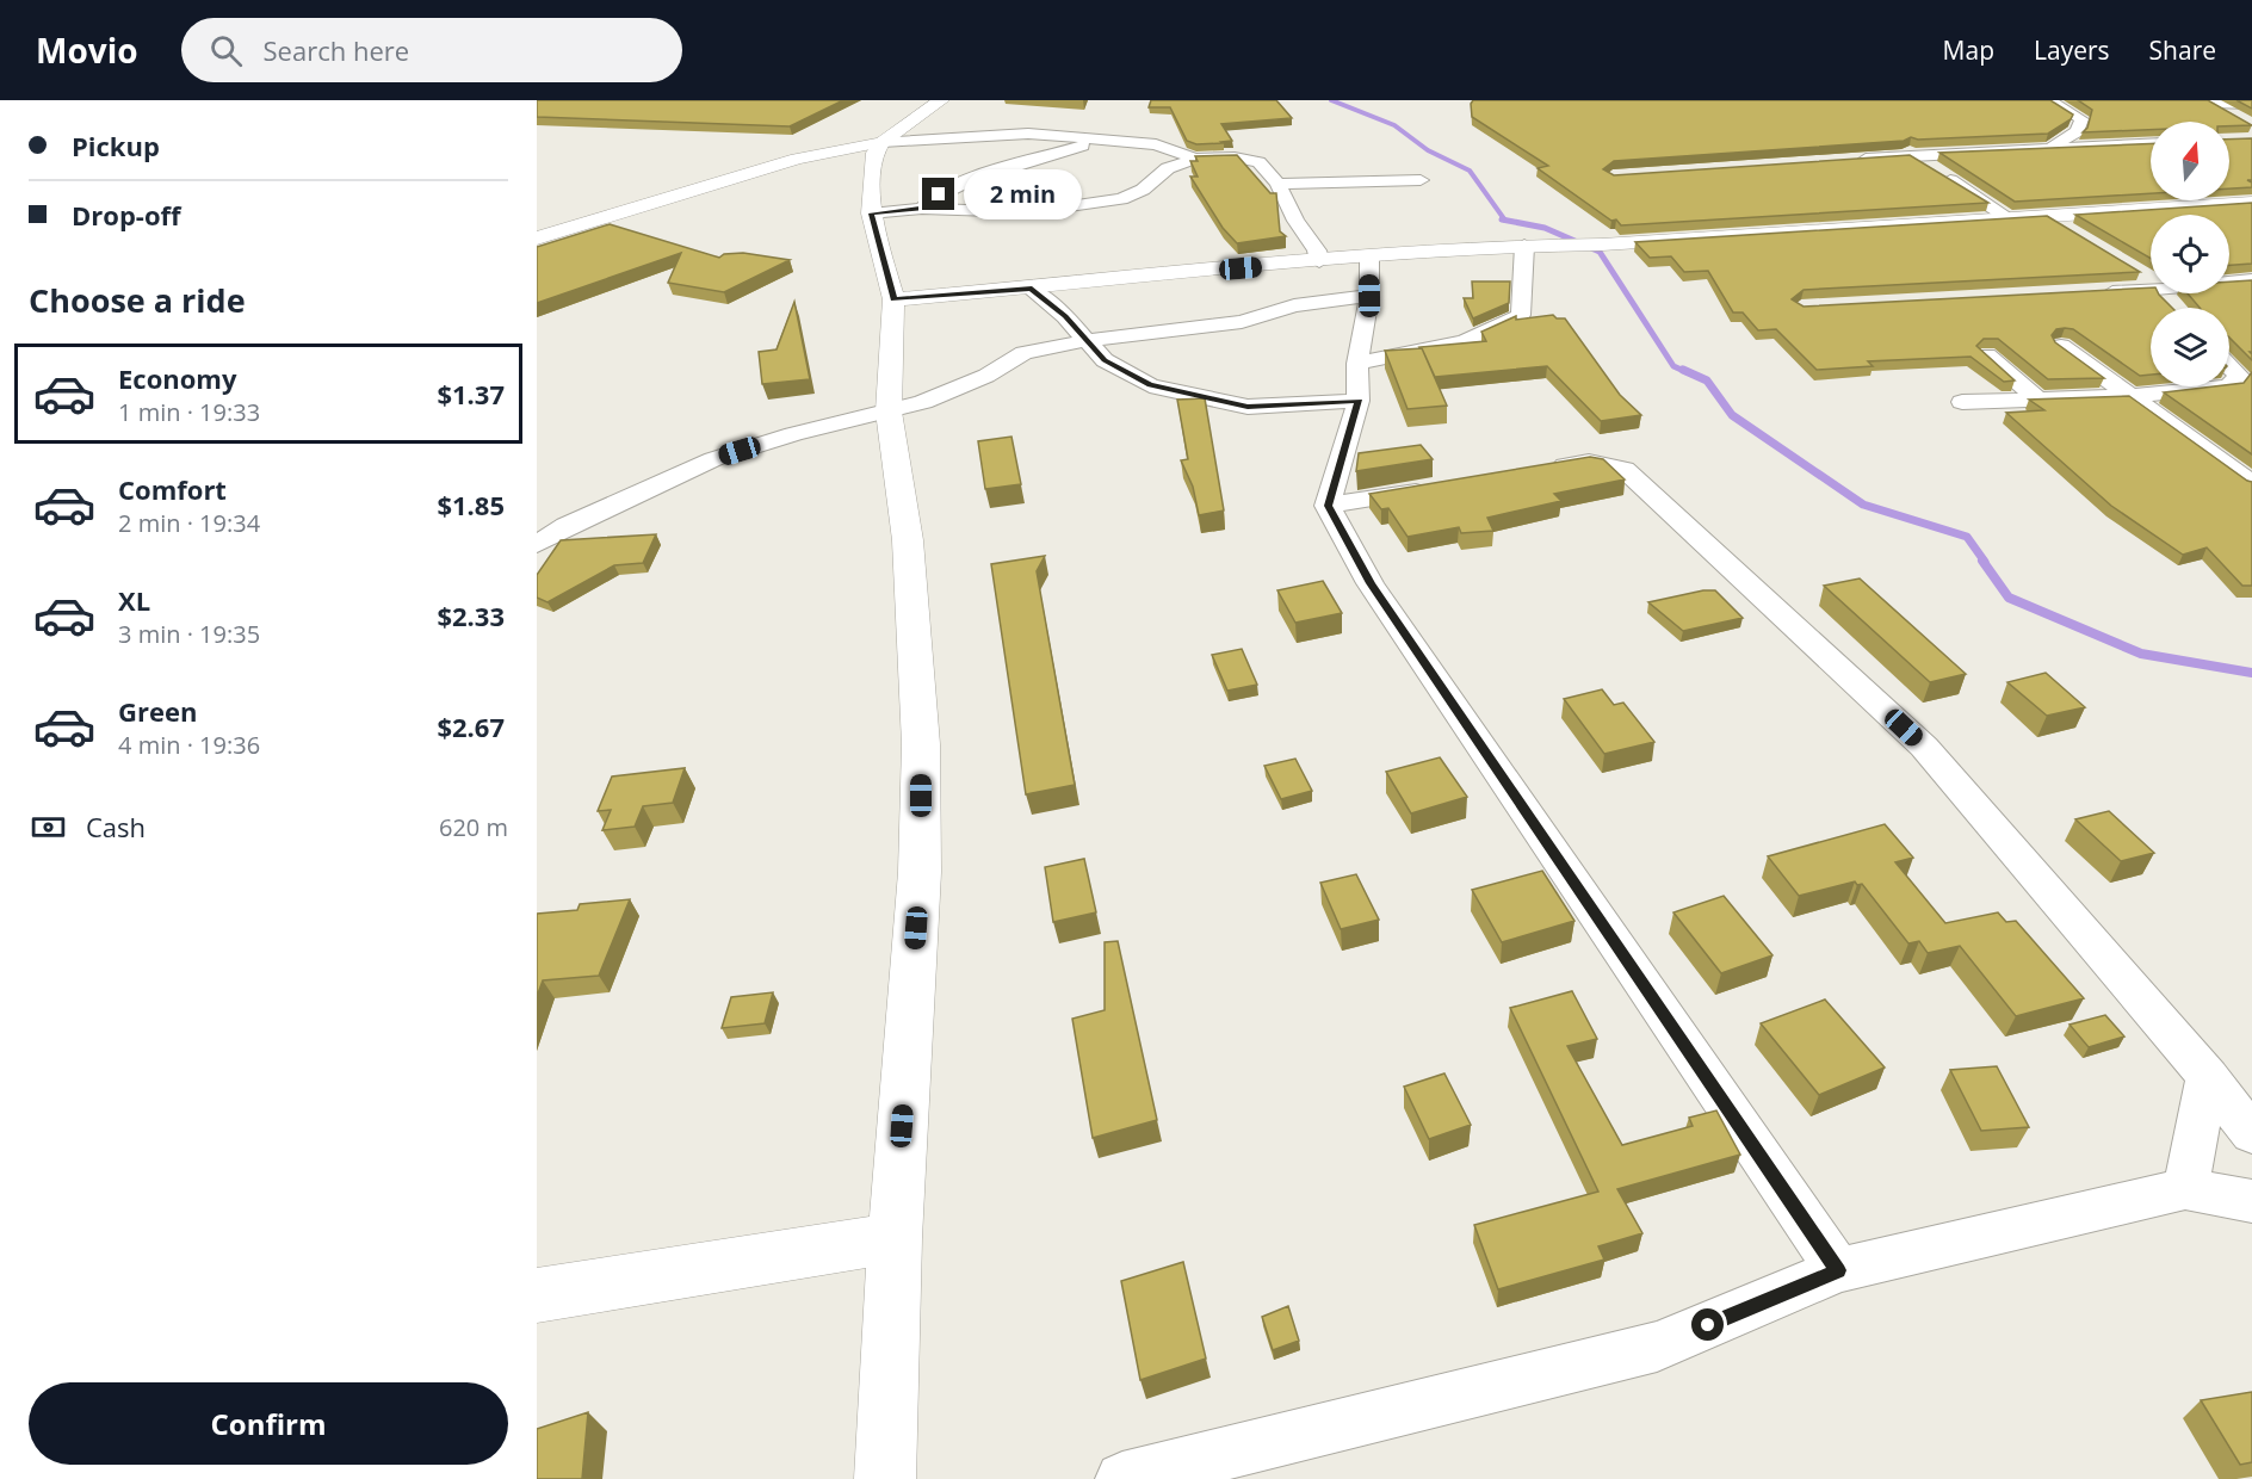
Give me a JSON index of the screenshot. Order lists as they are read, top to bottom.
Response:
{
  "north": "top",
  "page": {
    "header": "Movio",
    "search": "Search here",
    "nav": ["Map", "Layers", "Share"],
    "banner": ["Pickup", "Drop-off"],
    "bubble": "2 min",
    "heading": "Choose a ride",
    "list": [
      {
        "name": "Economy",
        "note": "1 min · 19:33",
        "value": "$1.37"
      },
      {
        "name": "Comfort",
        "note": "2 min · 19:34",
        "value": "$1.85"
      },
      {
        "name": "XL",
        "note": "3 min · 19:35",
        "value": "$2.33"
      },
      {
        "name": "Green",
        "note": "4 min · 19:36",
        "value": "$2.67"
      }
    ],
    "pay": ["Cash", "620 m"],
    "buttons": "Confirm"
  }
}
